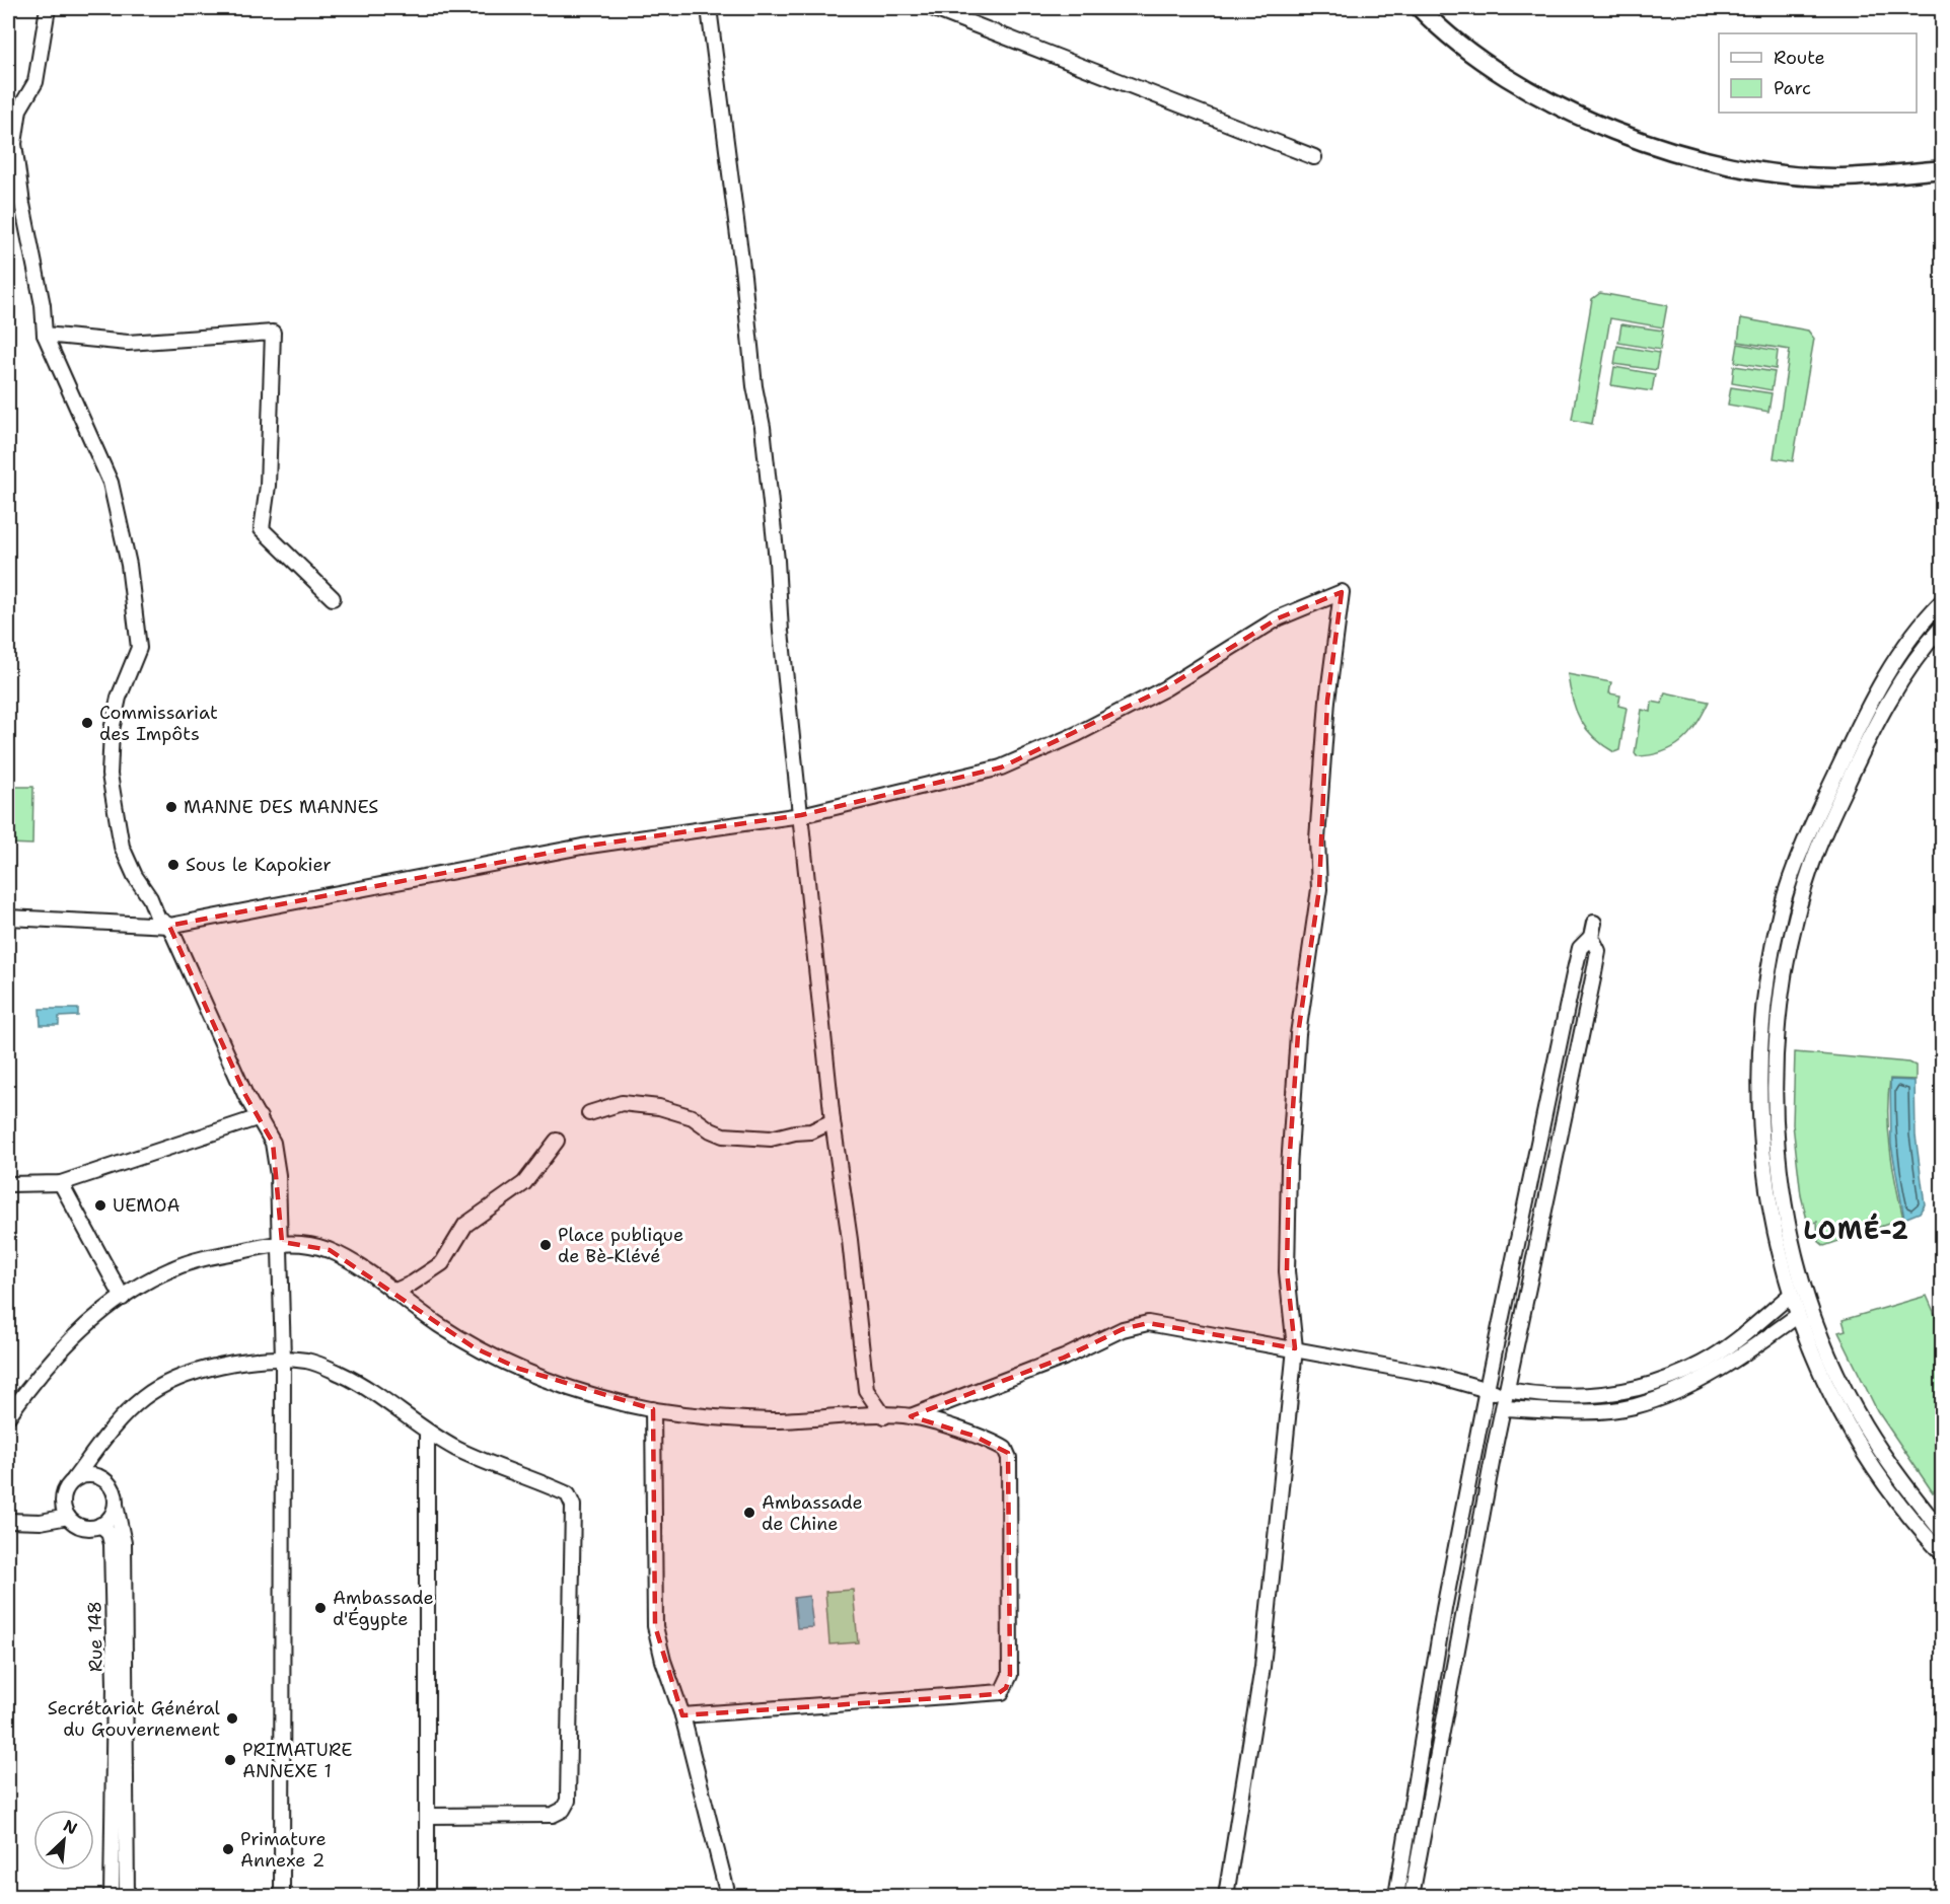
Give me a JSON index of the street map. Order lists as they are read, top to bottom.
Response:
{
  "streets": {
    "street": ["Rue 148"]
  },
  "districts": ["LOMÉ-2"],
  "places": [
    "Commissariat des Impôts",
    "MANNE DES MANNES",
    "Sous le Kapokier",
    "UEMOA",
    "Place publique de Bè-Klévé",
    "Ambassade de Chine",
    "Ambassade d'Égypte",
    "Secrétariat Général du Gouvernement",
    "PRIMATURE ANNEXE 1",
    "Primature Annexe 2"
  ],
  "legend": ["Route", "Parc"],
  "north": "top right"
}
